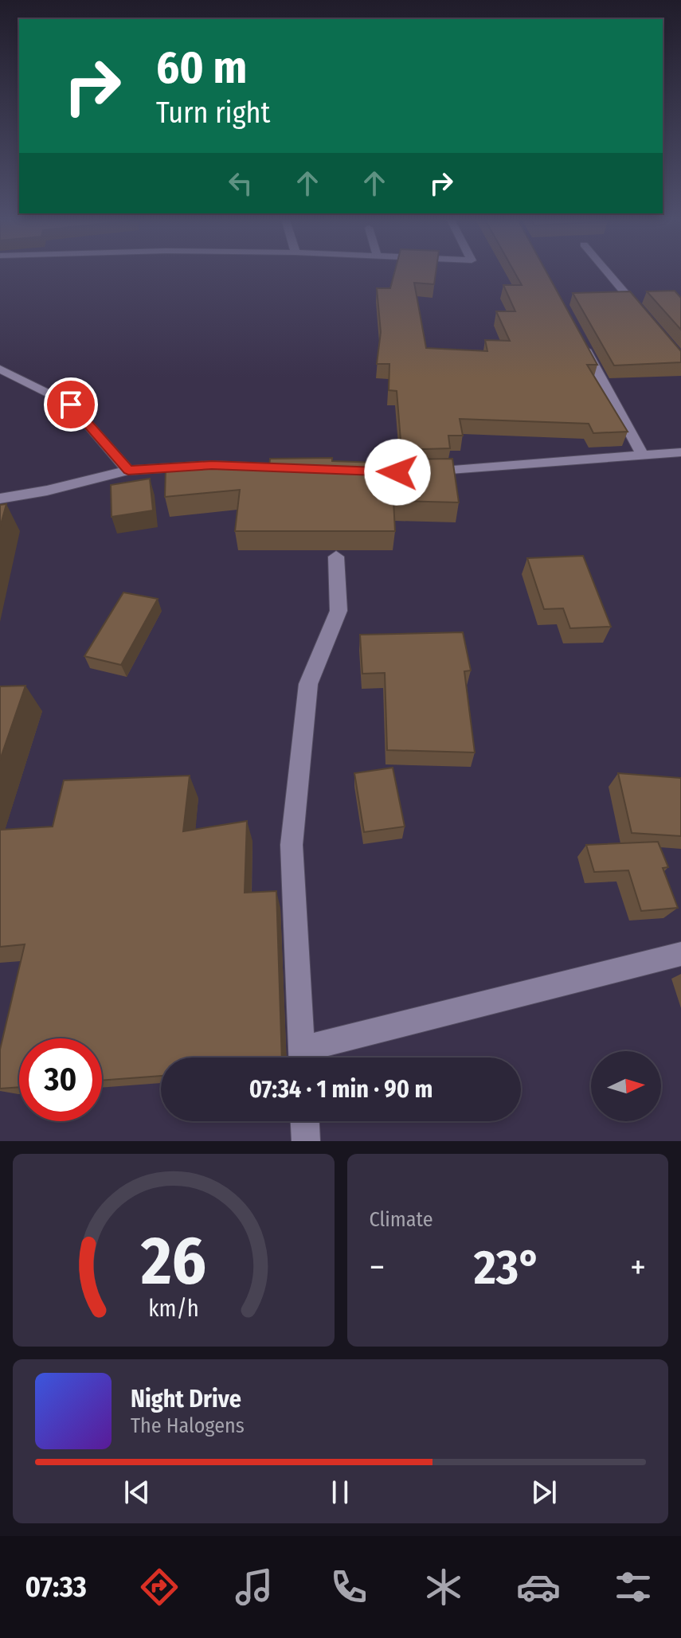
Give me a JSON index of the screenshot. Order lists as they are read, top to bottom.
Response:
{
  "north": "right",
  "page": {
    "turn": ["60 m", "Turn right"],
    "limit": "30",
    "trip": "07:34 · 1 min · 90 m",
    "tile": "Climate",
    "heat": ["−", "23°", "+"],
    "song": ["Night Drive", "The Halogens"],
    "tabs": "07:33",
    "gauge": ["26", "km/h"]
  }
}
